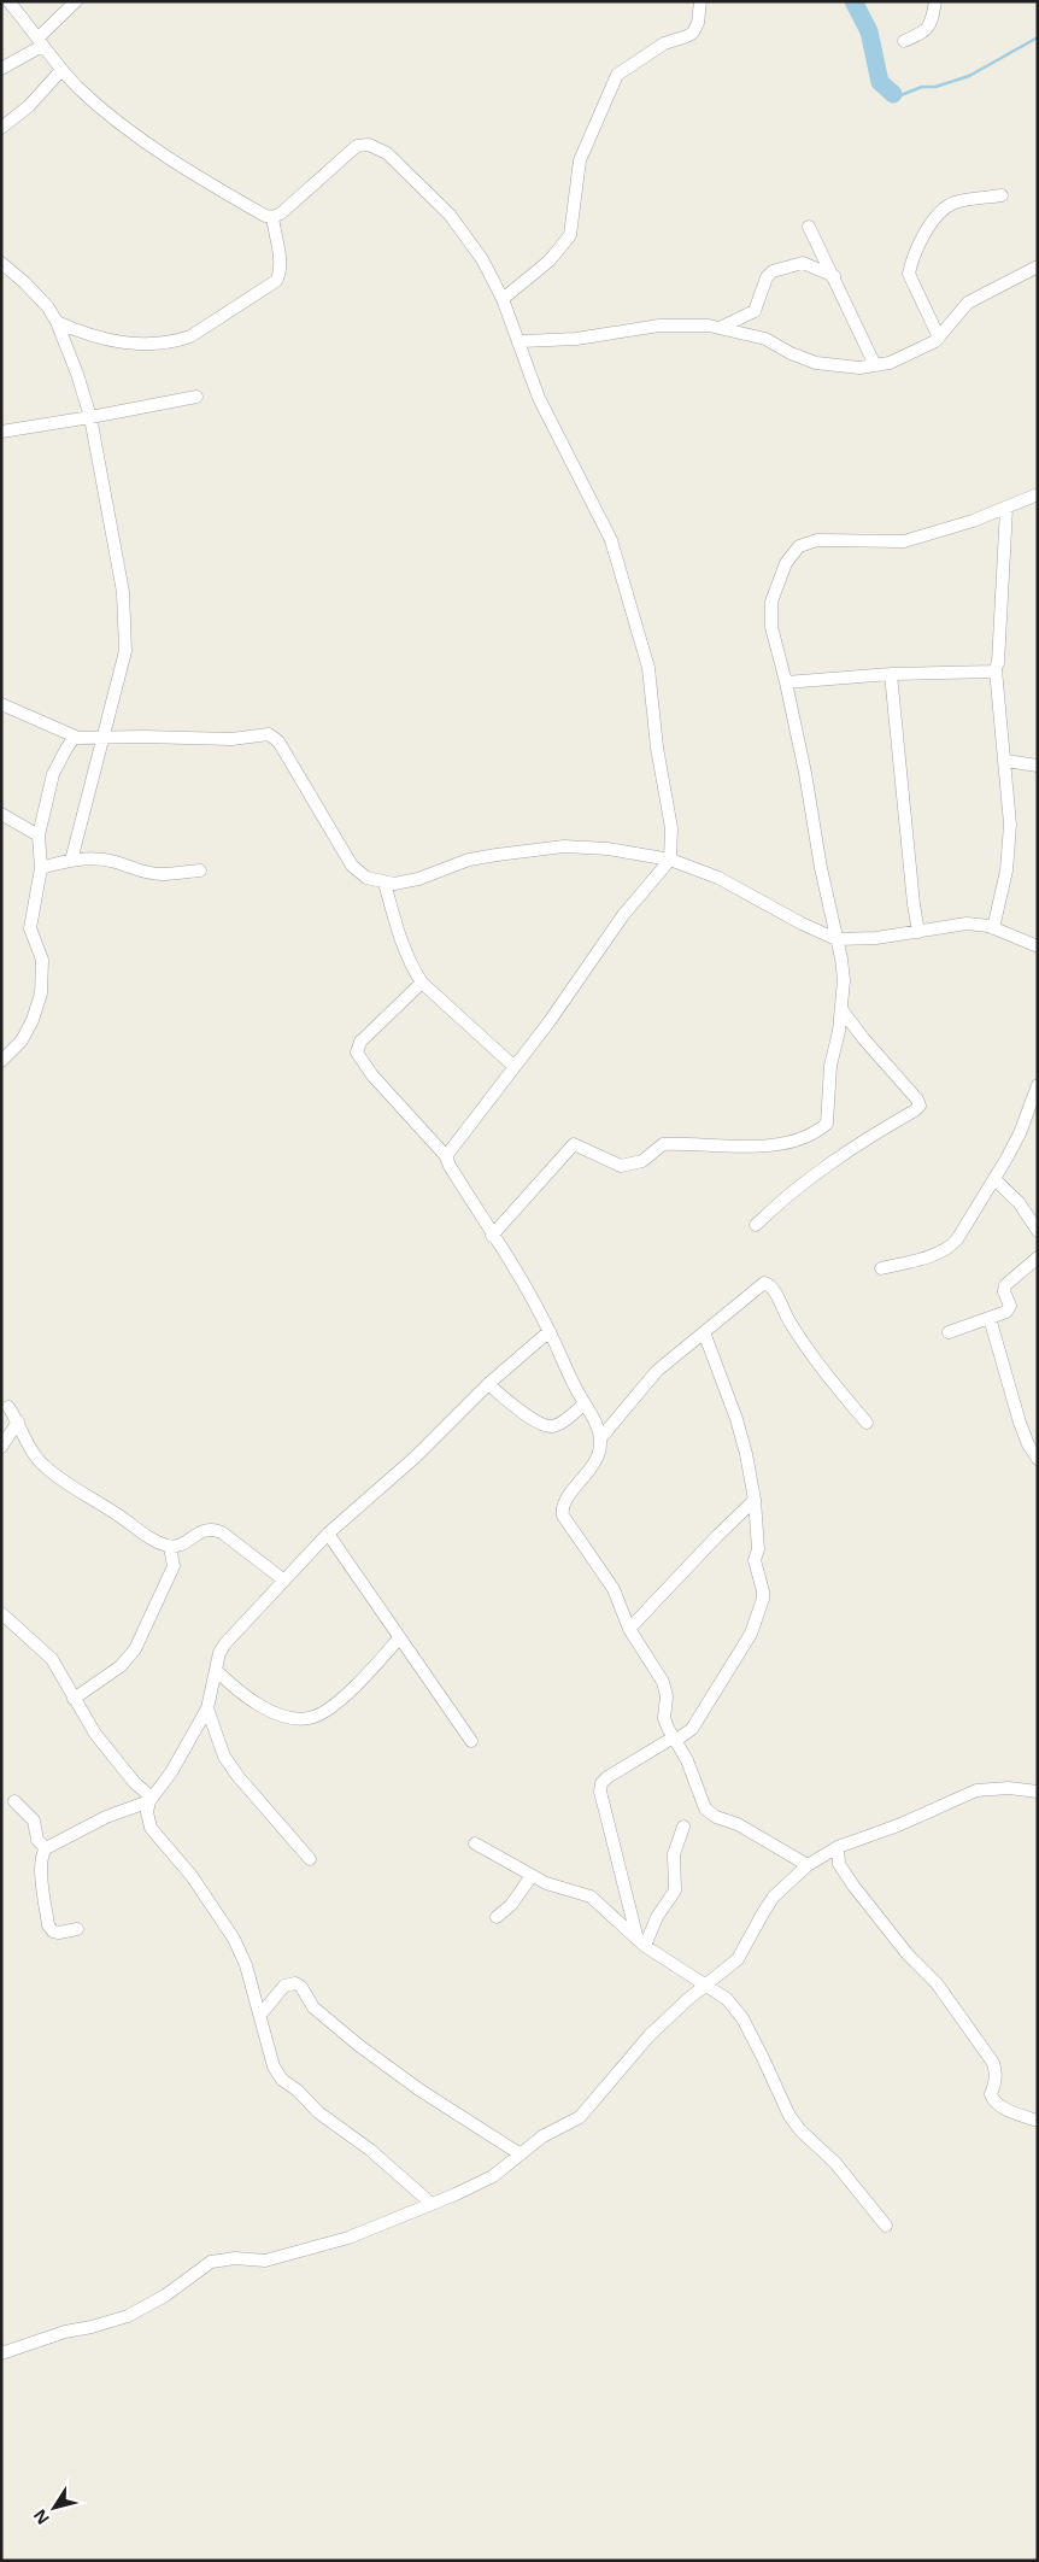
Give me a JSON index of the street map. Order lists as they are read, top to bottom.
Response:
{
  "north": "bottom left"
}
